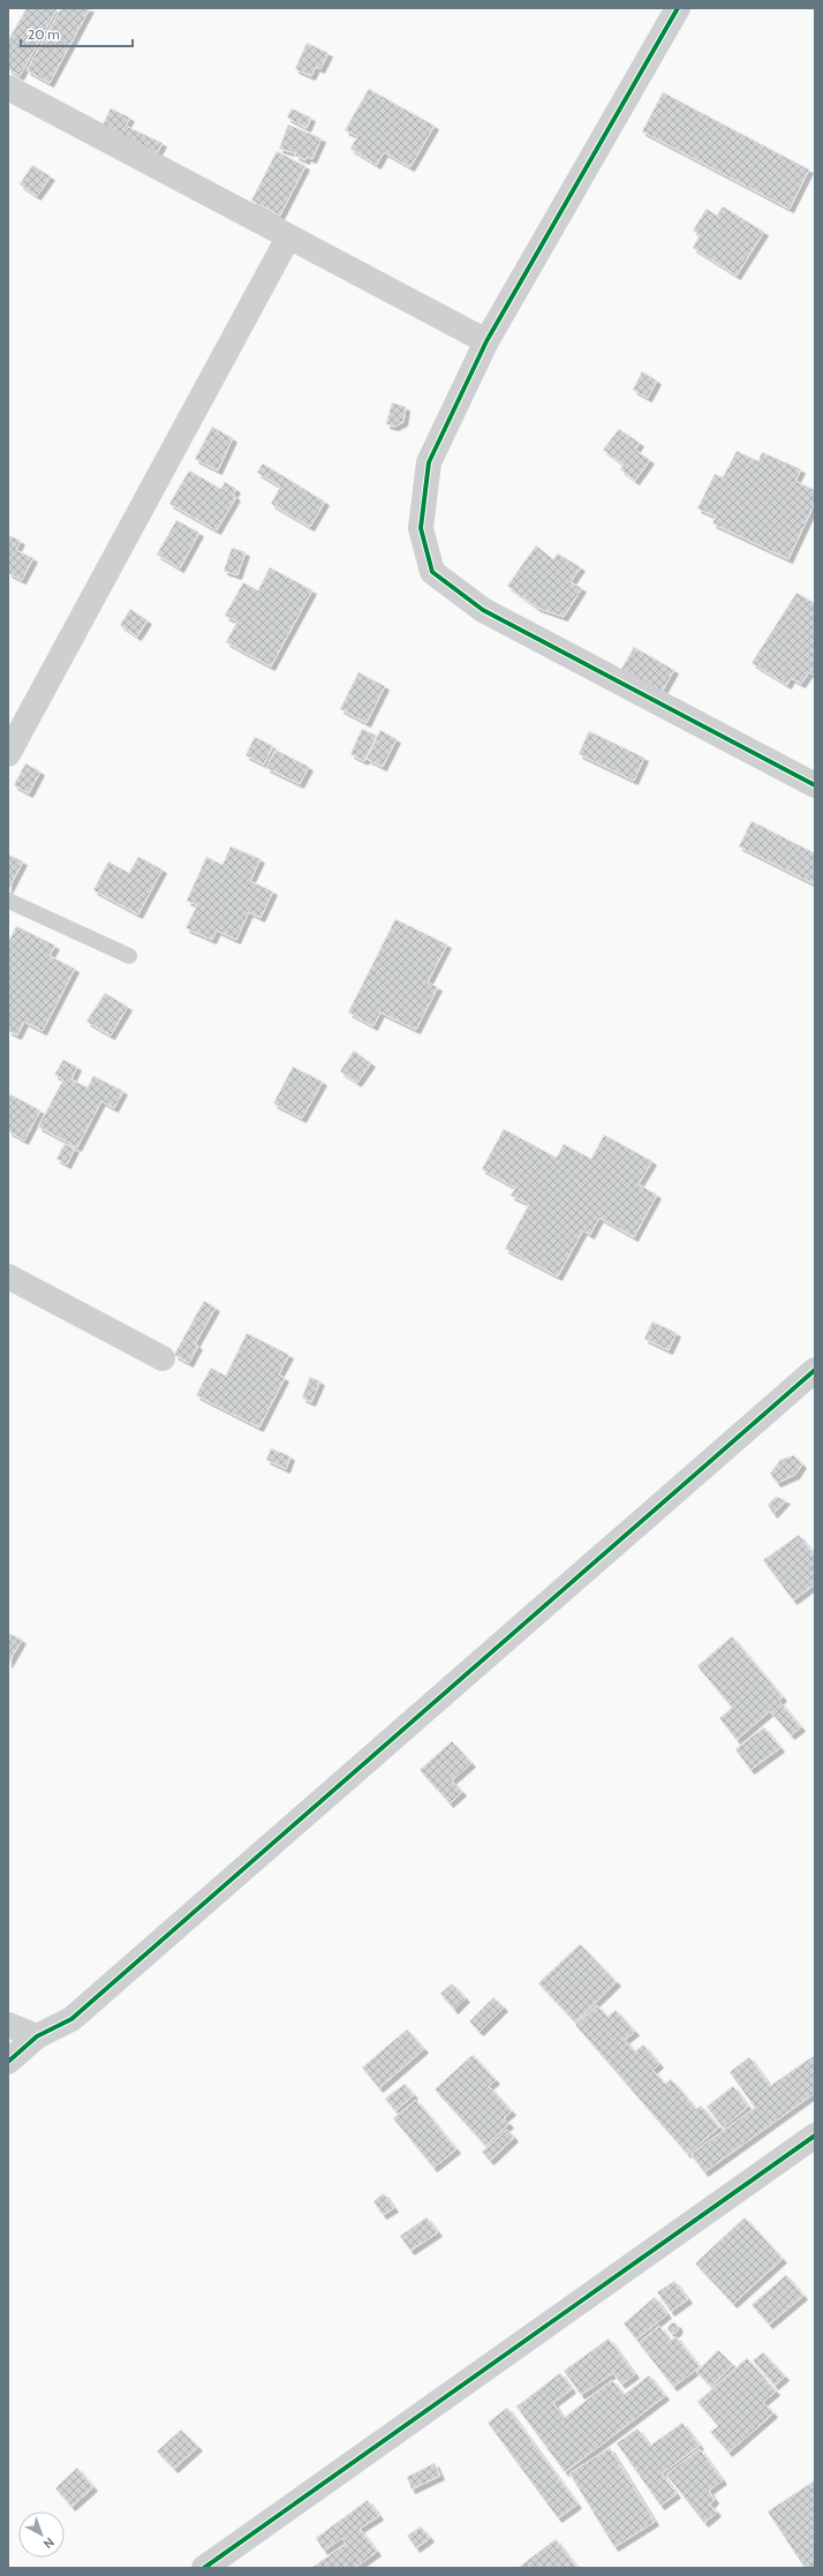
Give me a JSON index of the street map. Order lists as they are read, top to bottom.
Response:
{
  "scale_bar": "20 m",
  "north": "bottom right"
}
